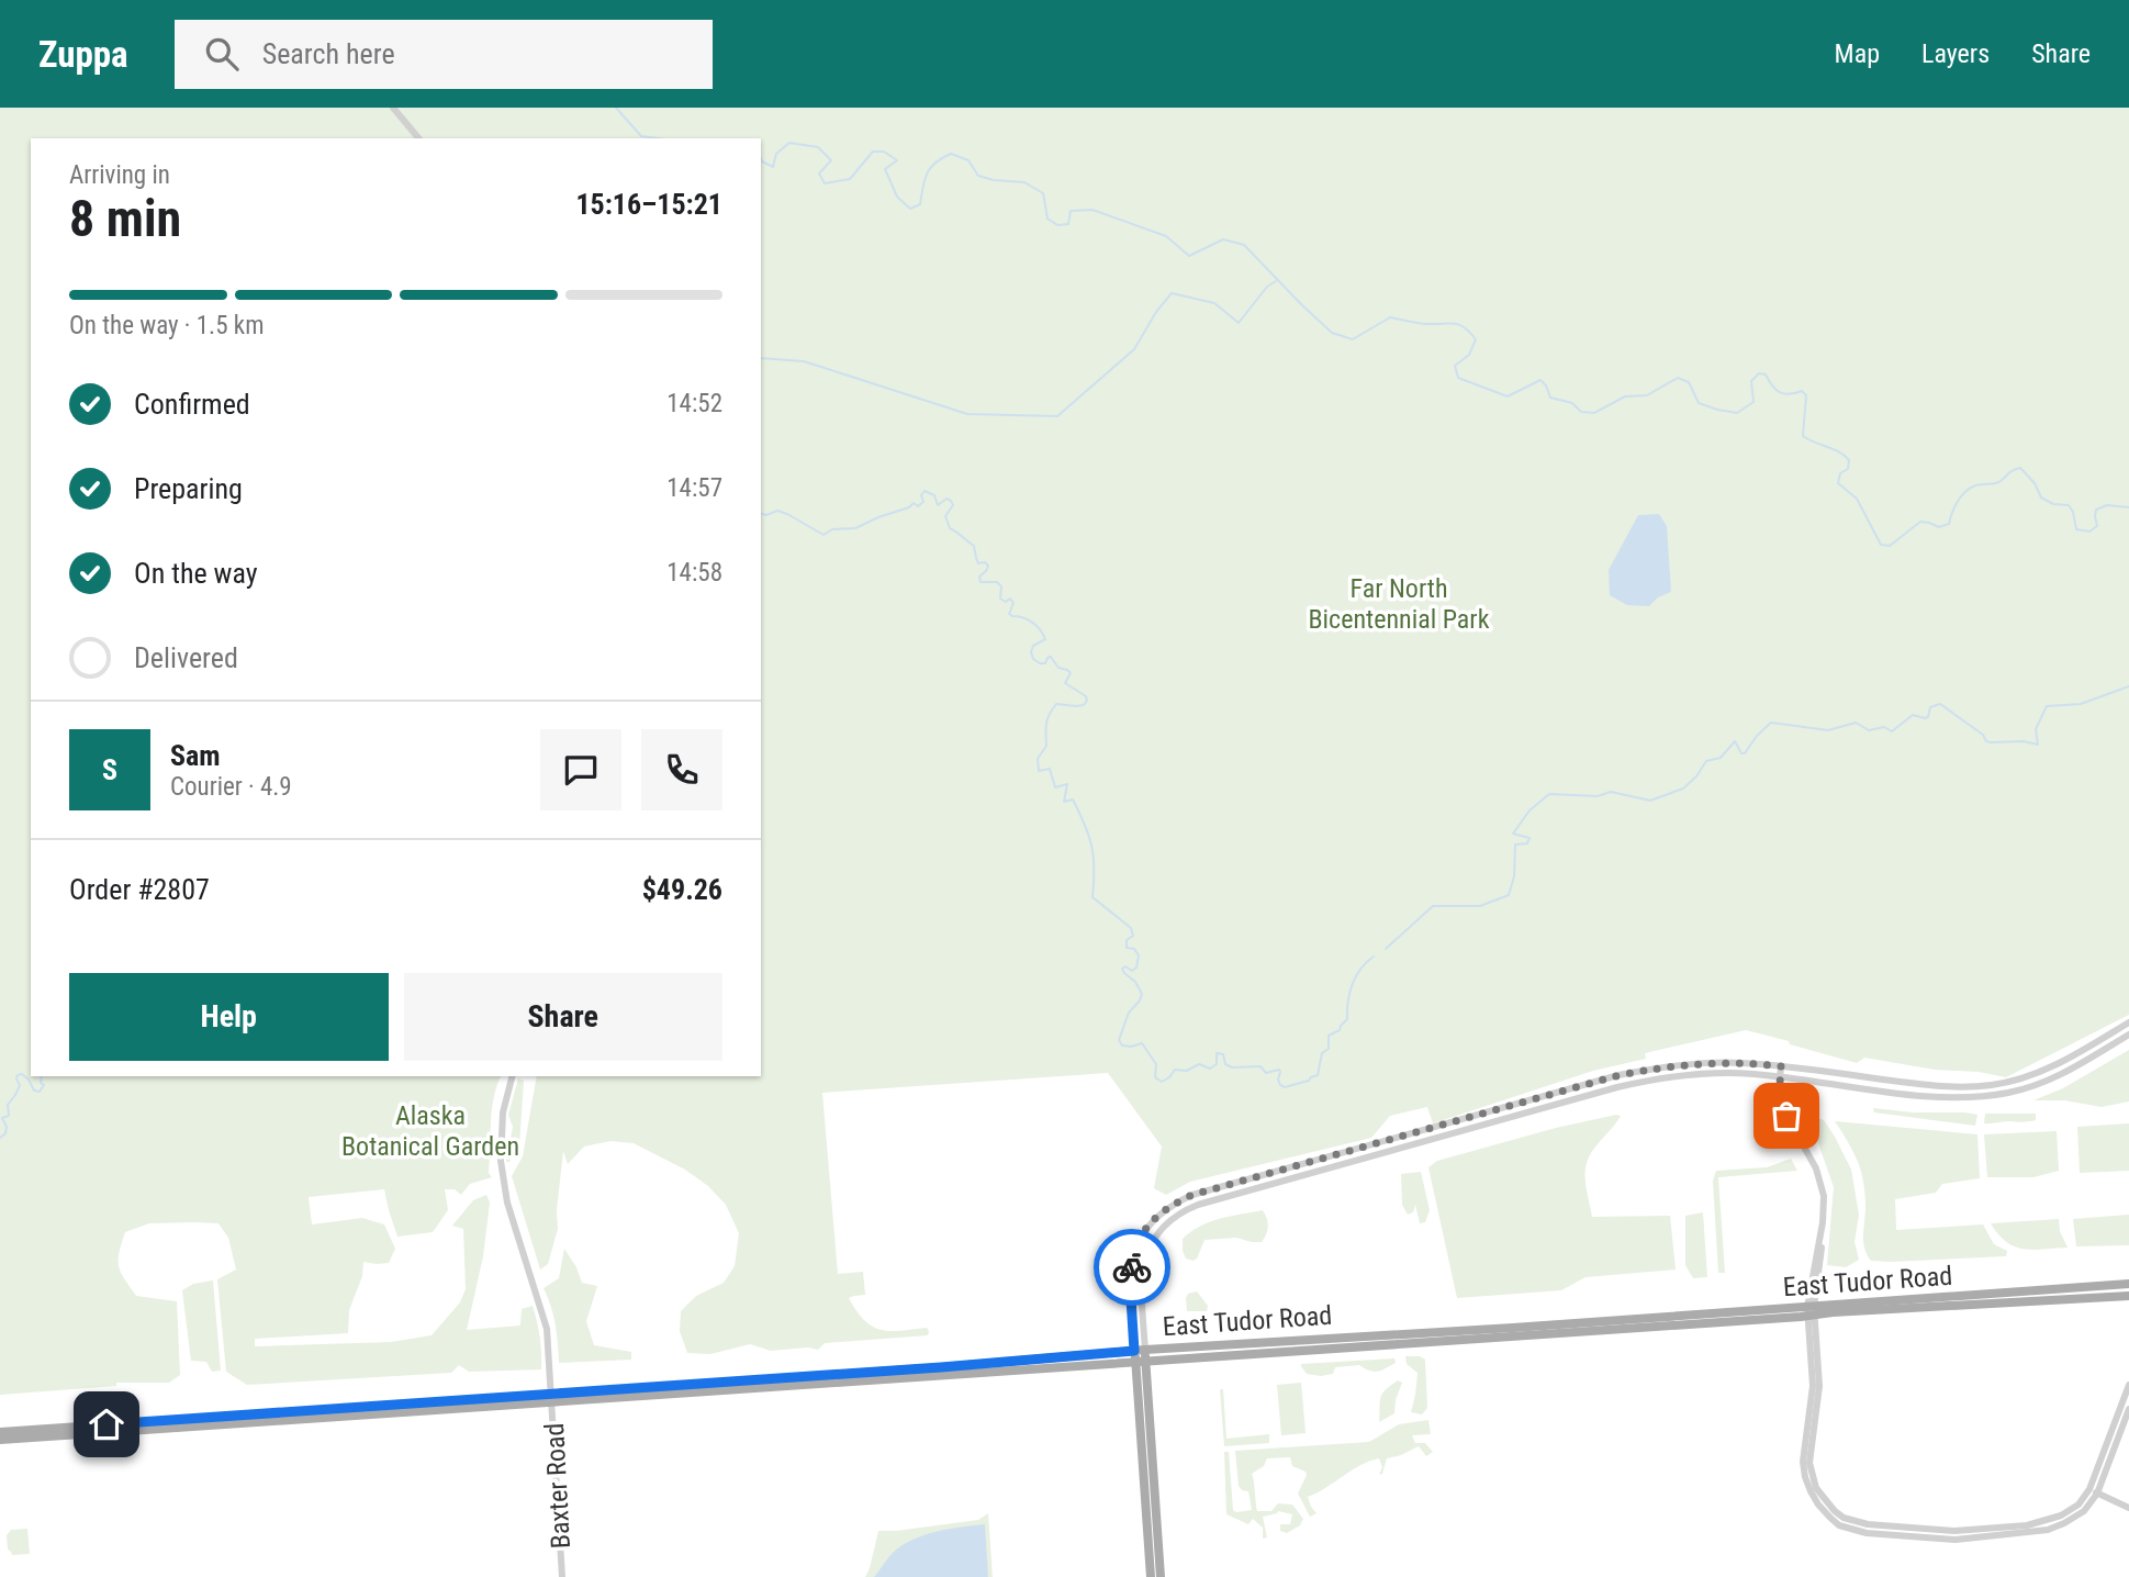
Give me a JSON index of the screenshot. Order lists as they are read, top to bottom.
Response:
{
  "streets": {
    "main road": ["East Tudor Road"],
    "street": ["Baxter Road"]
  },
  "crossings": [
    ["East Tudor Road", "Baxter Road"]
  ],
  "parks": ["Far North Bicentennial Park", "Alaska Botanical Garden"],
  "page": {
    "header": "Zuppa",
    "search": "Search here",
    "nav": ["Map", "Layers", "Share"],
    "heading": ["8 min", "Arriving in", "15:16–15:21"],
    "panel": [
      "Sam",
      "Courier · 4.9",
      "Order #2807",
      "$49.26"
    ],
    "bar": "On the way · 1.5 km",
    "list": [
      ["Confirmed", "14:52"],
      ["Preparing", "14:57"],
      ["On the way", "14:58"],
      "Delivered"
    ],
    "round": "S",
    "buttons": ["Help", "Share"]
  }
}
